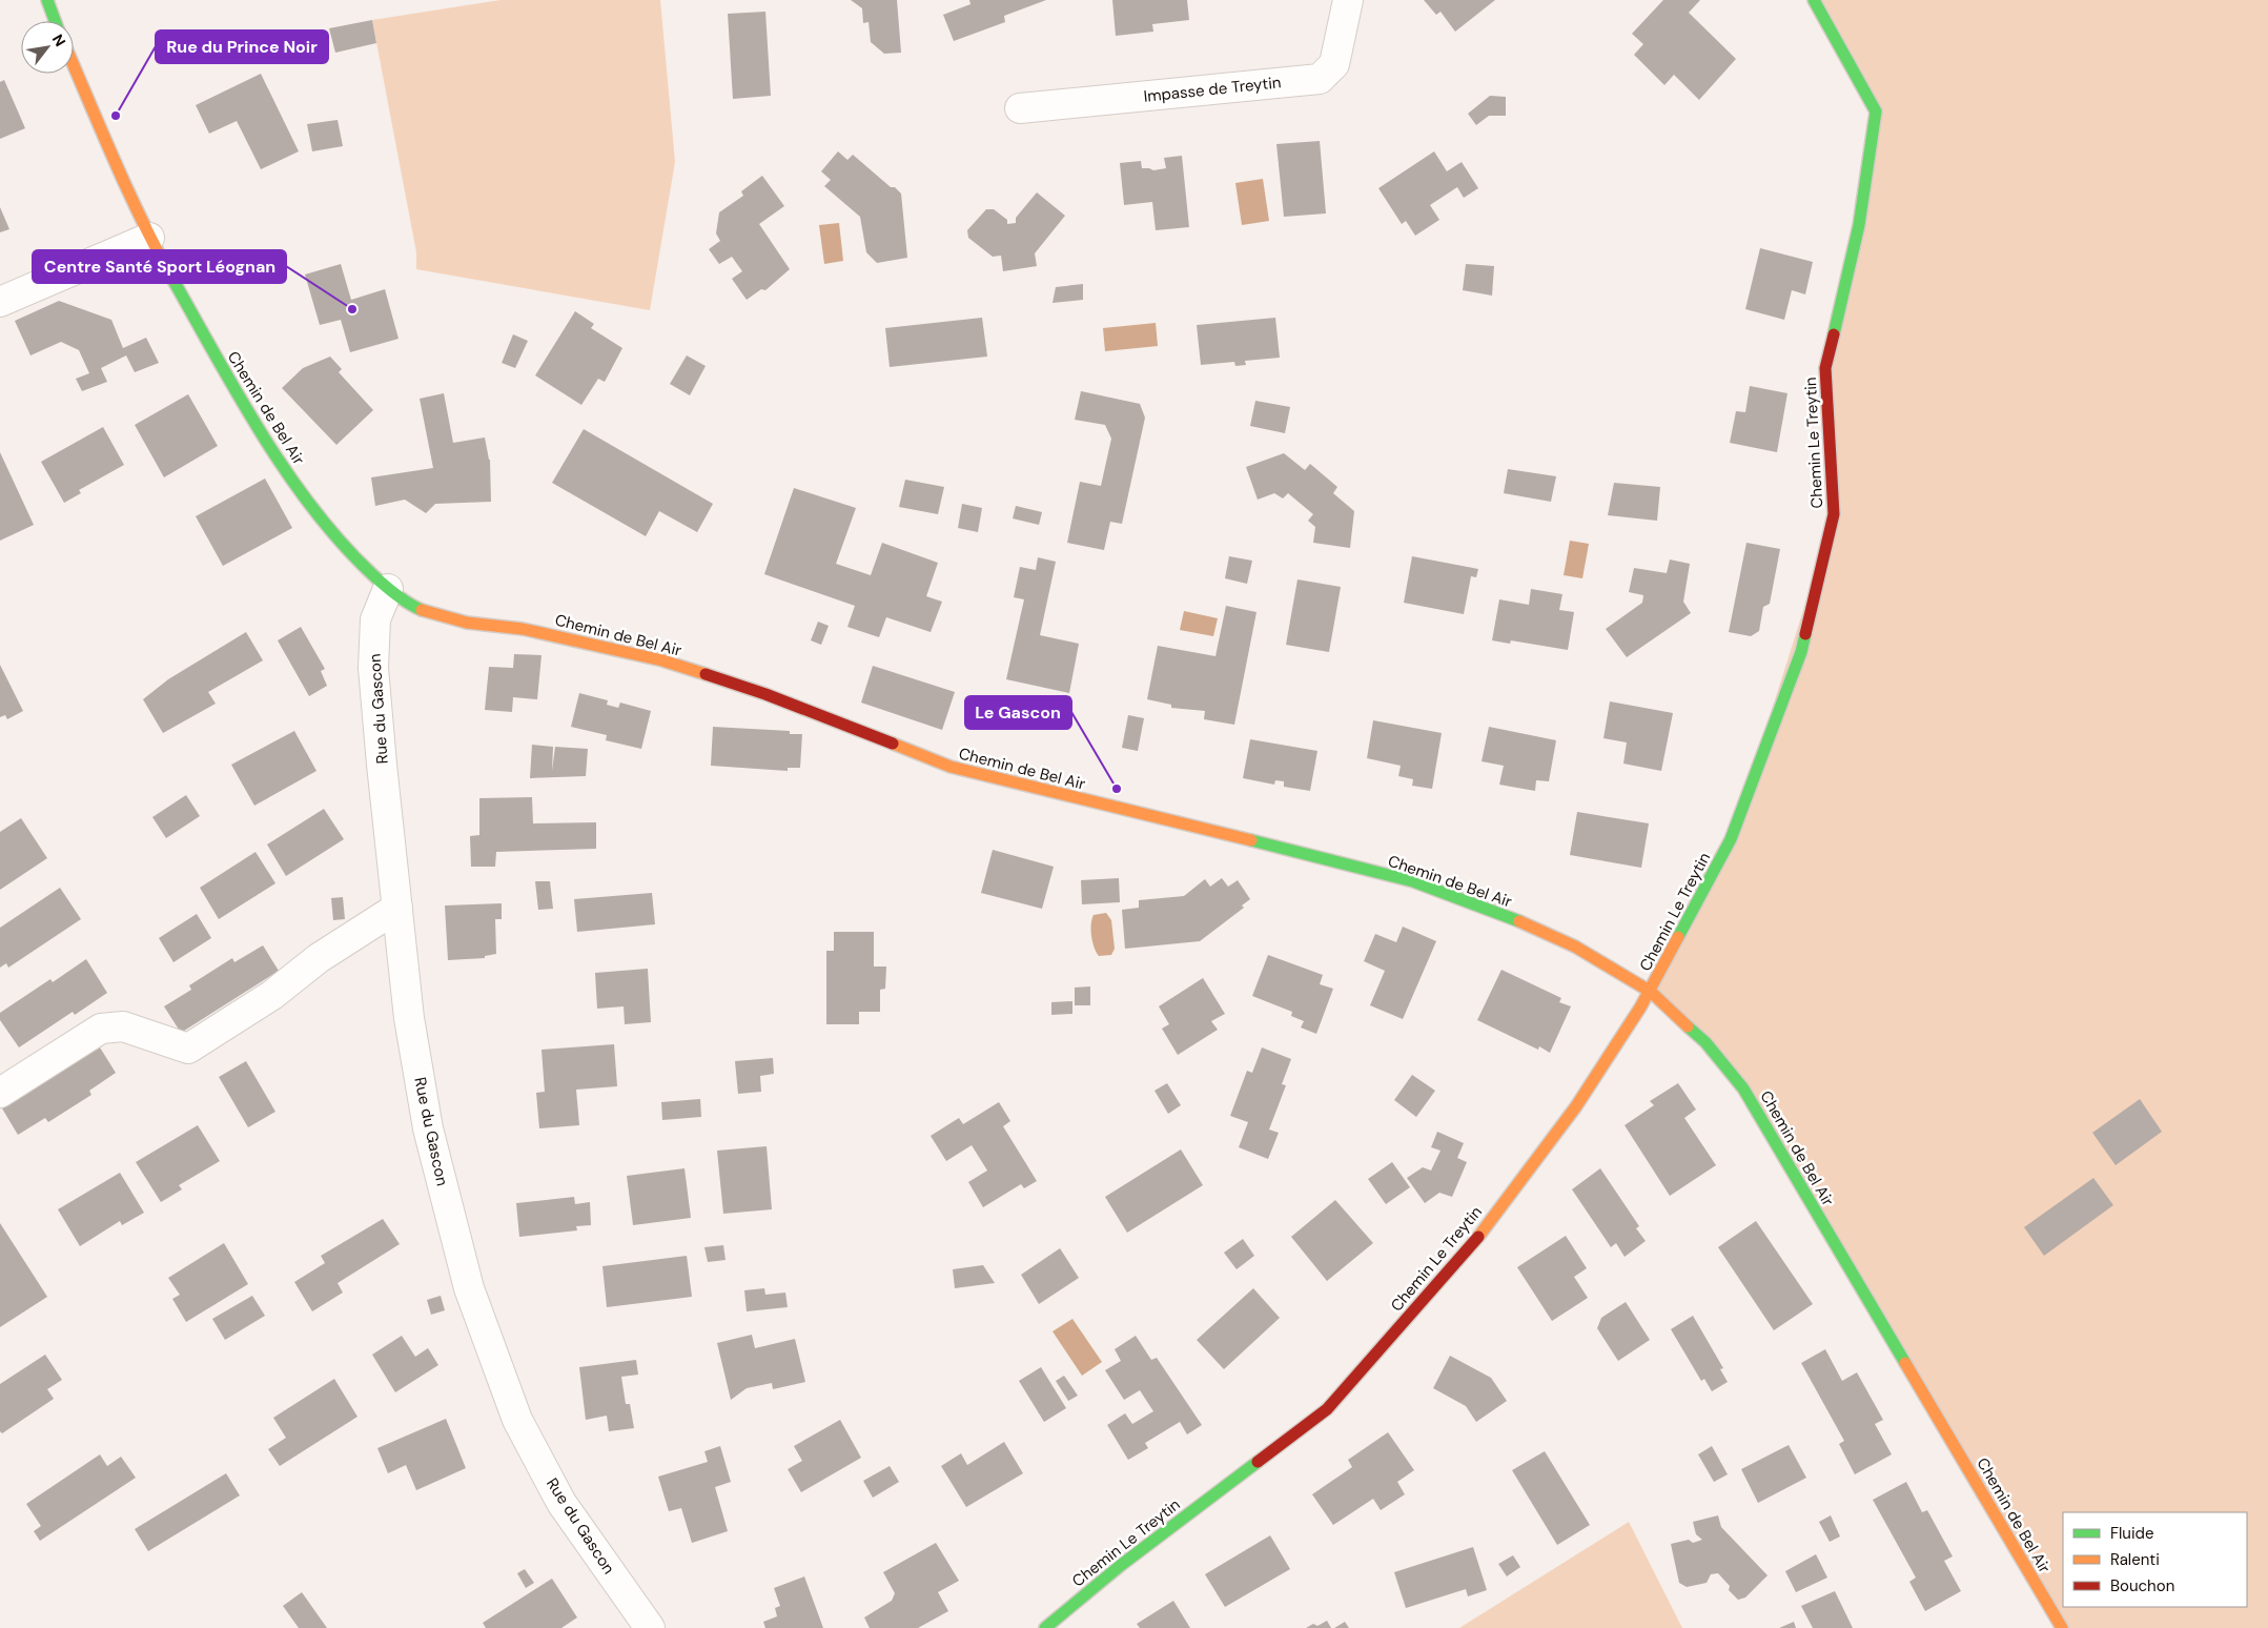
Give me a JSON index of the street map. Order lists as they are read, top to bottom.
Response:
{
  "streets": {
    "street": [
      "Impasse de Treytin",
      "Chemin de Bel Air",
      "Chemin Le Treytin",
      "Rue du Gascon"
    ]
  },
  "crossings": [
    ["Chemin de Bel Air", "Chemin Le Treytin"],
    ["Chemin de Bel Air", "Rue du Gascon"]
  ],
  "places": ["Rue du Prince Noir", "Centre Santé Sport Léognan", "Le Gascon"],
  "legend": ["Fluide", "Ralenti", "Bouchon"],
  "north": "top right"
}
